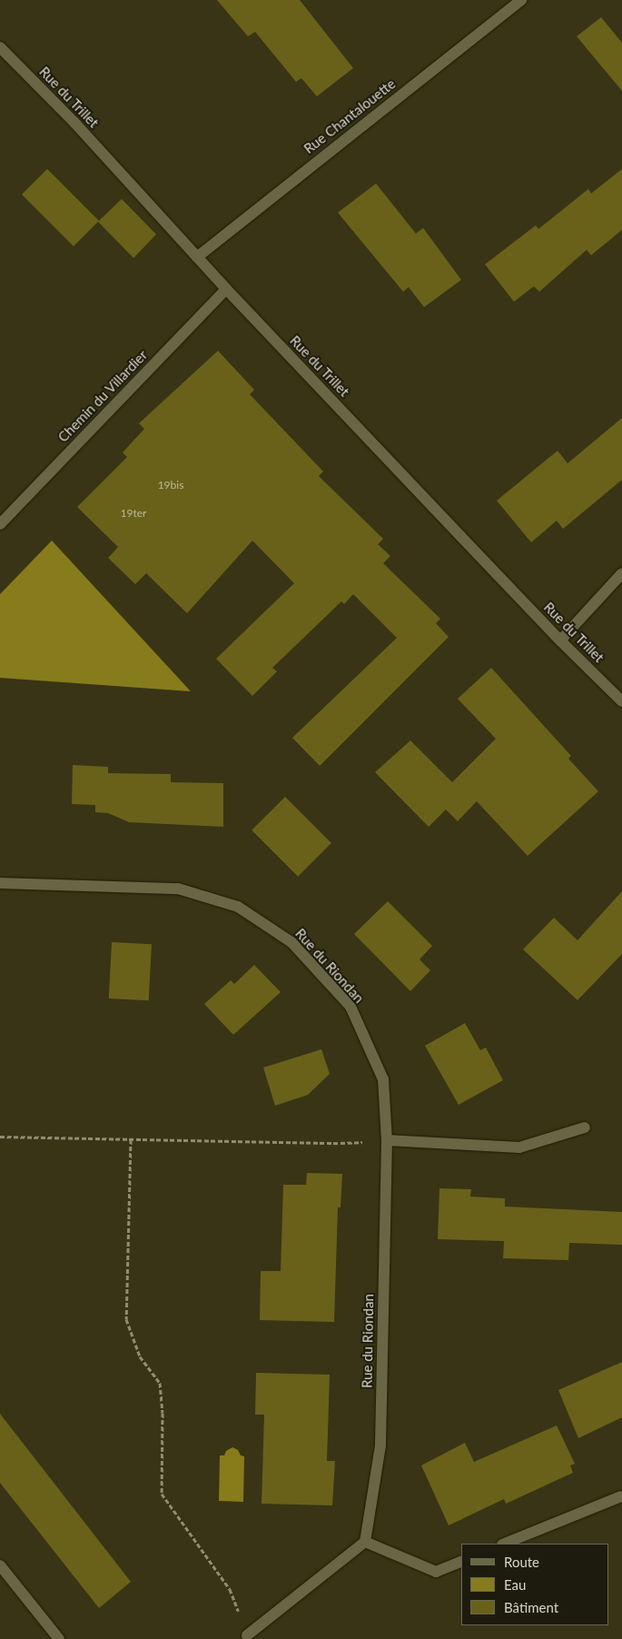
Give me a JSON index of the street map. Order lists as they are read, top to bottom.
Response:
{
  "streets": {
    "street": [
      "Rue du Trillet",
      "Rue Chantalouette",
      "Chemin du Villardier",
      "Rue du Riondan"
    ]
  },
  "crossings": [
    ["Rue du Trillet", "Rue Chantalouette"],
    ["Rue du Trillet", "Chemin du Villardier"]
  ],
  "house_numbers": ["19bis", "19ter"],
  "legend": ["Route", "Eau", "Bâtiment"]
}
